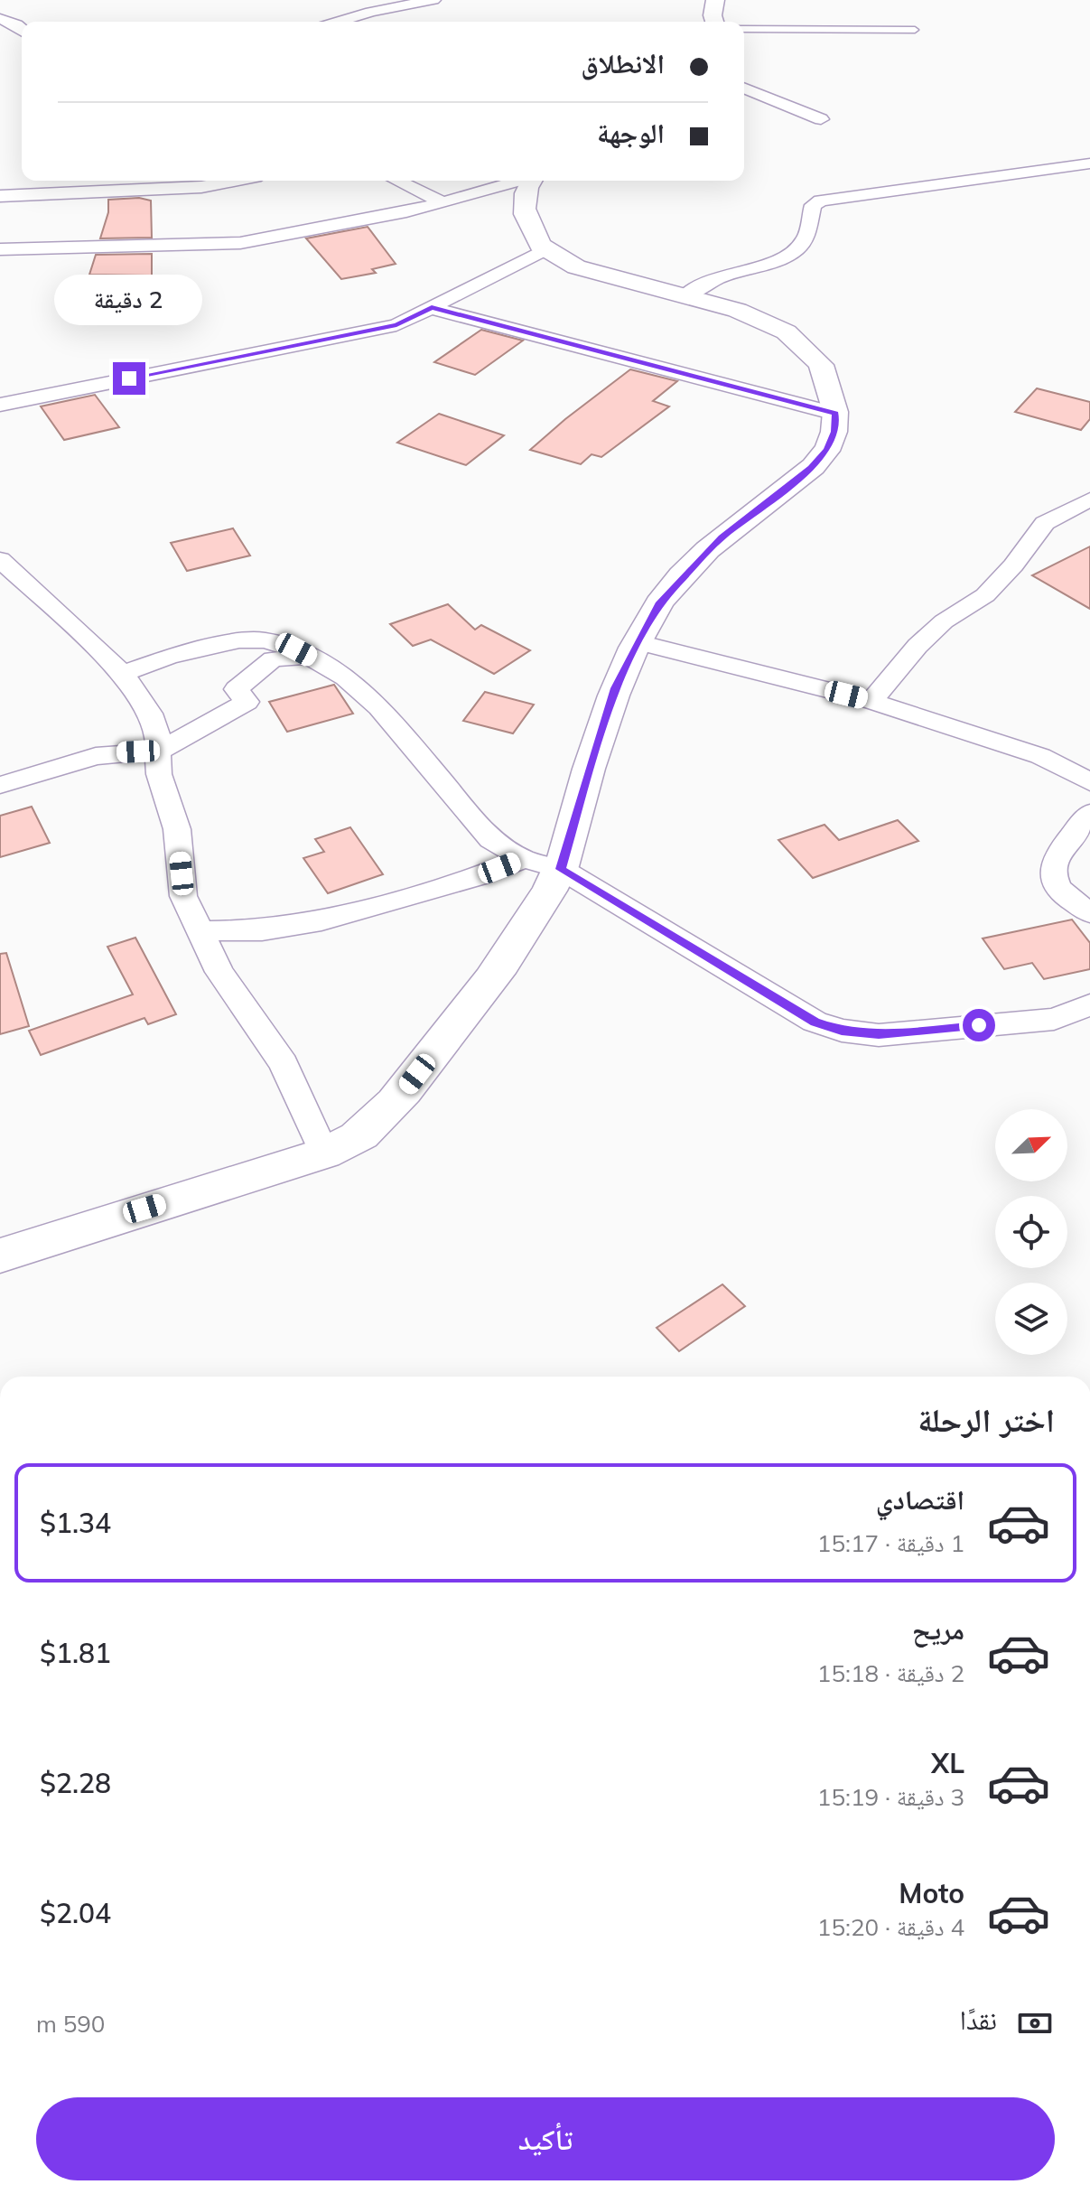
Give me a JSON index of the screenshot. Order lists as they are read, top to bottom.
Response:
{
  "north": "top right",
  "page": {
    "banner": ["الانطلاق", "الوجهة"],
    "bubble": "2 دقيقة",
    "heading": "اختر الرحلة",
    "list": [
      {
        "name": "اقتصادي",
        "note": "1 دقيقة · 15:17",
        "value": "$1.34"
      },
      {
        "name": "مريح",
        "note": "2 دقيقة · 15:18",
        "value": "$1.81"
      },
      {
        "name": "XL",
        "note": "3 دقيقة · 15:19",
        "value": "$2.28"
      },
      {
        "name": "Moto",
        "note": "4 دقيقة · 15:20",
        "value": "$2.04"
      }
    ],
    "pay": ["نقدًا", "590 m"],
    "buttons": "تأكيد"
  }
}
